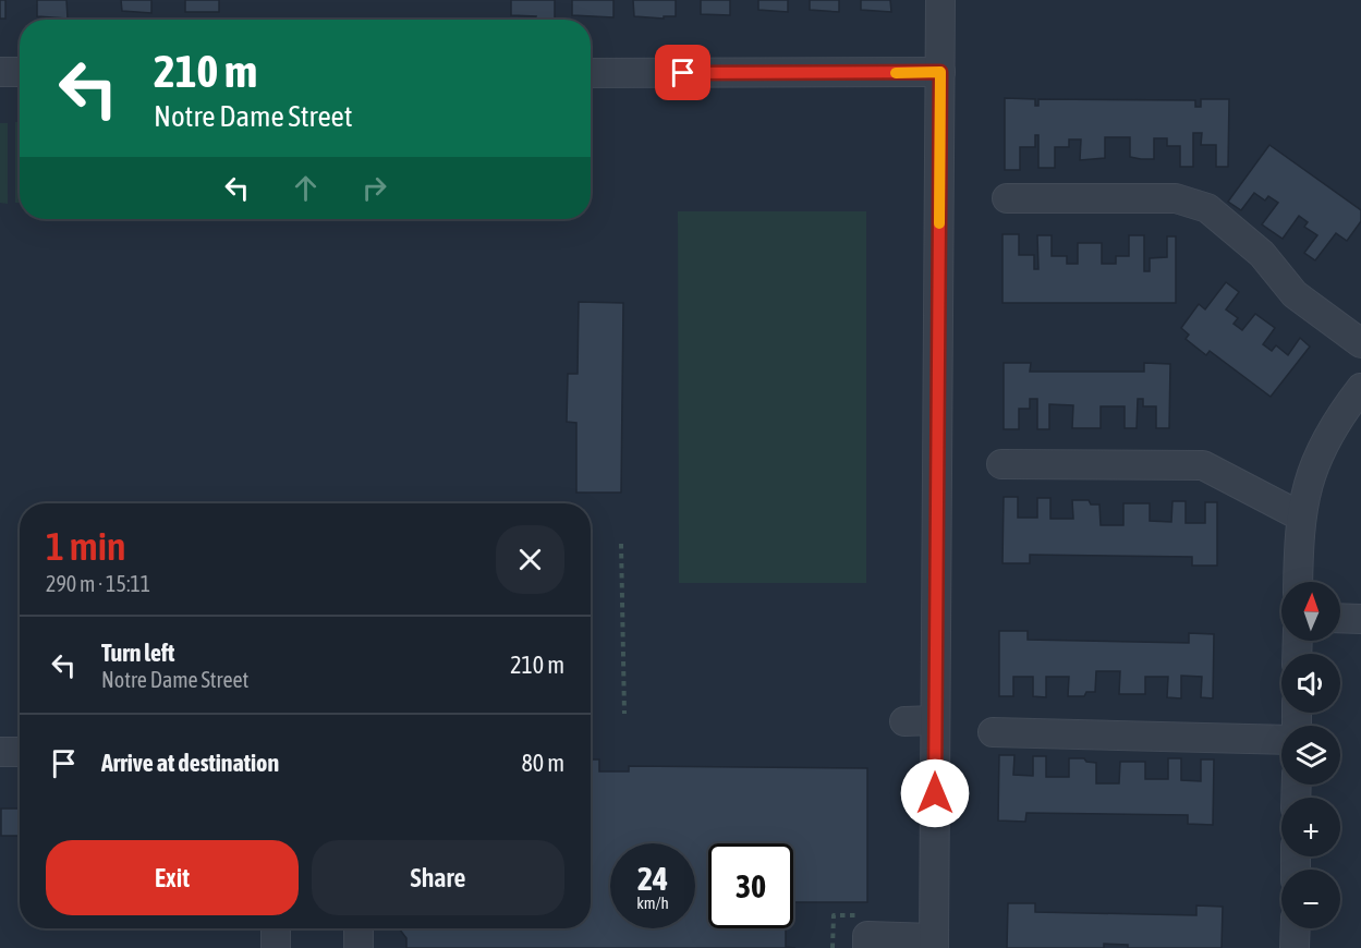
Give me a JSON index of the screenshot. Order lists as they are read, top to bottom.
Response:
{
  "north": "top",
  "page": {
    "turn": ["210 m", "Notre Dame Street"],
    "heading": ["1 min", "290 m · 15:11"],
    "map_buttons": ["+", "−"],
    "list": [
      {
        "name": "Turn left",
        "note": "Notre Dame Street",
        "value": "210 m"
      },
      {
        "name": "Arrive at destination",
        "value": "80 m"
      }
    ],
    "buttons": ["Exit", "Share"],
    "speed": "24 km/h",
    "limit": "30"
  }
}
